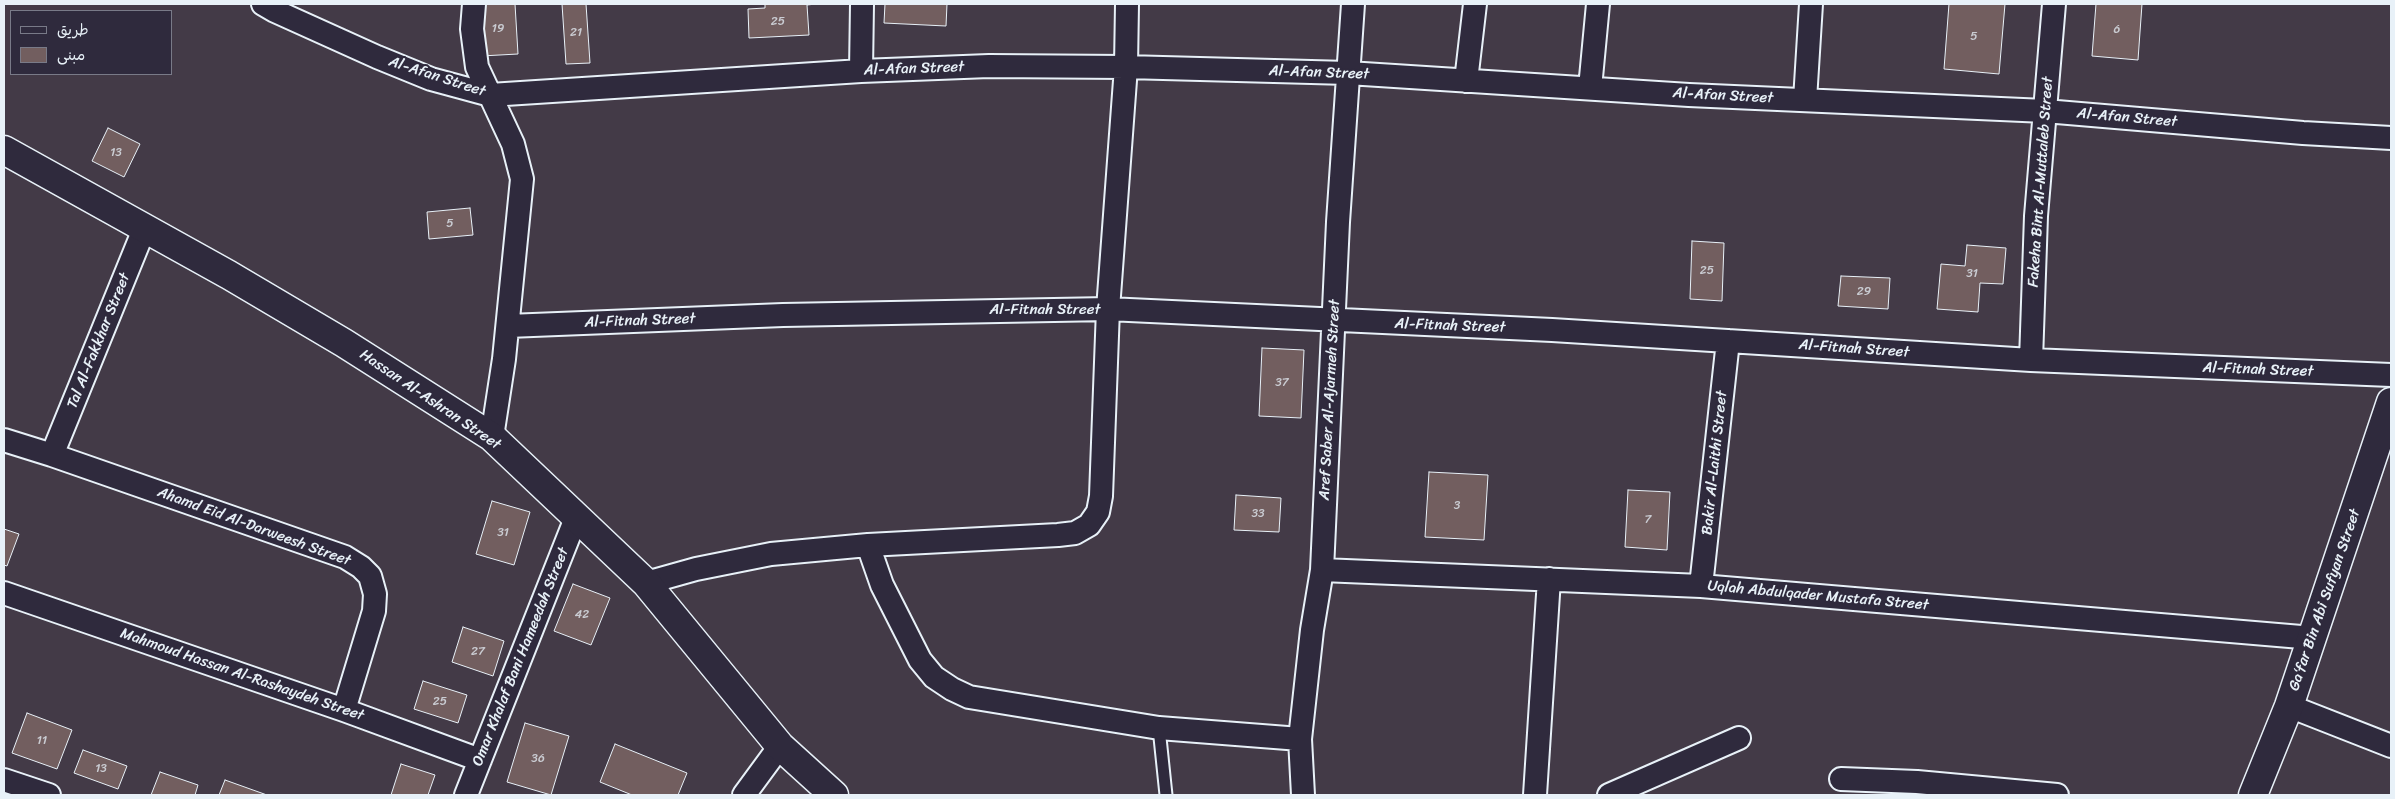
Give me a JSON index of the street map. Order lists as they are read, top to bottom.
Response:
{
  "streets": {
    "street": [
      "Al-Afan Street",
      "Fakeha Bint Al-Muttaleb Street",
      "Al-Fitnah Street",
      "Tal Al-Fakkhar Street",
      "Hassan Al-Ashran Street",
      "Aref Saber Al-Ajarmeh Street",
      "Bakir Al-Laithi Street",
      "Ahamd Eid Al-Darweesh Street",
      "Uqlah Abdulqader Mustafa Street",
      "Ga‘far Bin Abi Sufyan Street",
      "Omar Khalaf Bani Hameedah Street",
      "Mahmoud Hassan Al-Rashaydeh Street"
    ]
  },
  "crossings": [
    ["Al-Afan Street", "Fakeha Bint Al-Muttaleb Street"],
    ["Al-Afan Street", "Aref Saber Al-Ajarmeh Street"],
    ["Fakeha Bint Al-Muttaleb Street", "Al-Fitnah Street"],
    ["Al-Fitnah Street", "Aref Saber Al-Ajarmeh Street"],
    ["Al-Fitnah Street", "Bakir Al-Laithi Street"],
    ["Tal Al-Fakkhar Street", "Hassan Al-Ashran Street"],
    ["Tal Al-Fakkhar Street", "Ahamd Eid Al-Darweesh Street"],
    ["Hassan Al-Ashran Street", "Omar Khalaf Bani Hameedah Street"],
    ["Aref Saber Al-Ajarmeh Street", "Uqlah Abdulqader Mustafa Street"],
    ["Bakir Al-Laithi Street", "Uqlah Abdulqader Mustafa Street"],
    ["Ahamd Eid Al-Darweesh Street", "Mahmoud Hassan Al-Rashaydeh Street"],
    ["Uqlah Abdulqader Mustafa Street", "Ga‘far Bin Abi Sufyan Street"],
    ["Omar Khalaf Bani Hameedah Street", "Mahmoud Hassan Al-Rashaydeh Street"]
  ],
  "house_numbers": [
    "25",
    "19",
    "6",
    "21",
    "5",
    "13",
    "5",
    "25",
    "31",
    "29",
    "37",
    "3",
    "33",
    "7",
    "31",
    "42",
    "27",
    "25",
    "11",
    "36",
    "13"
  ],
  "legend": ["طريق", "مبنى"]
}
